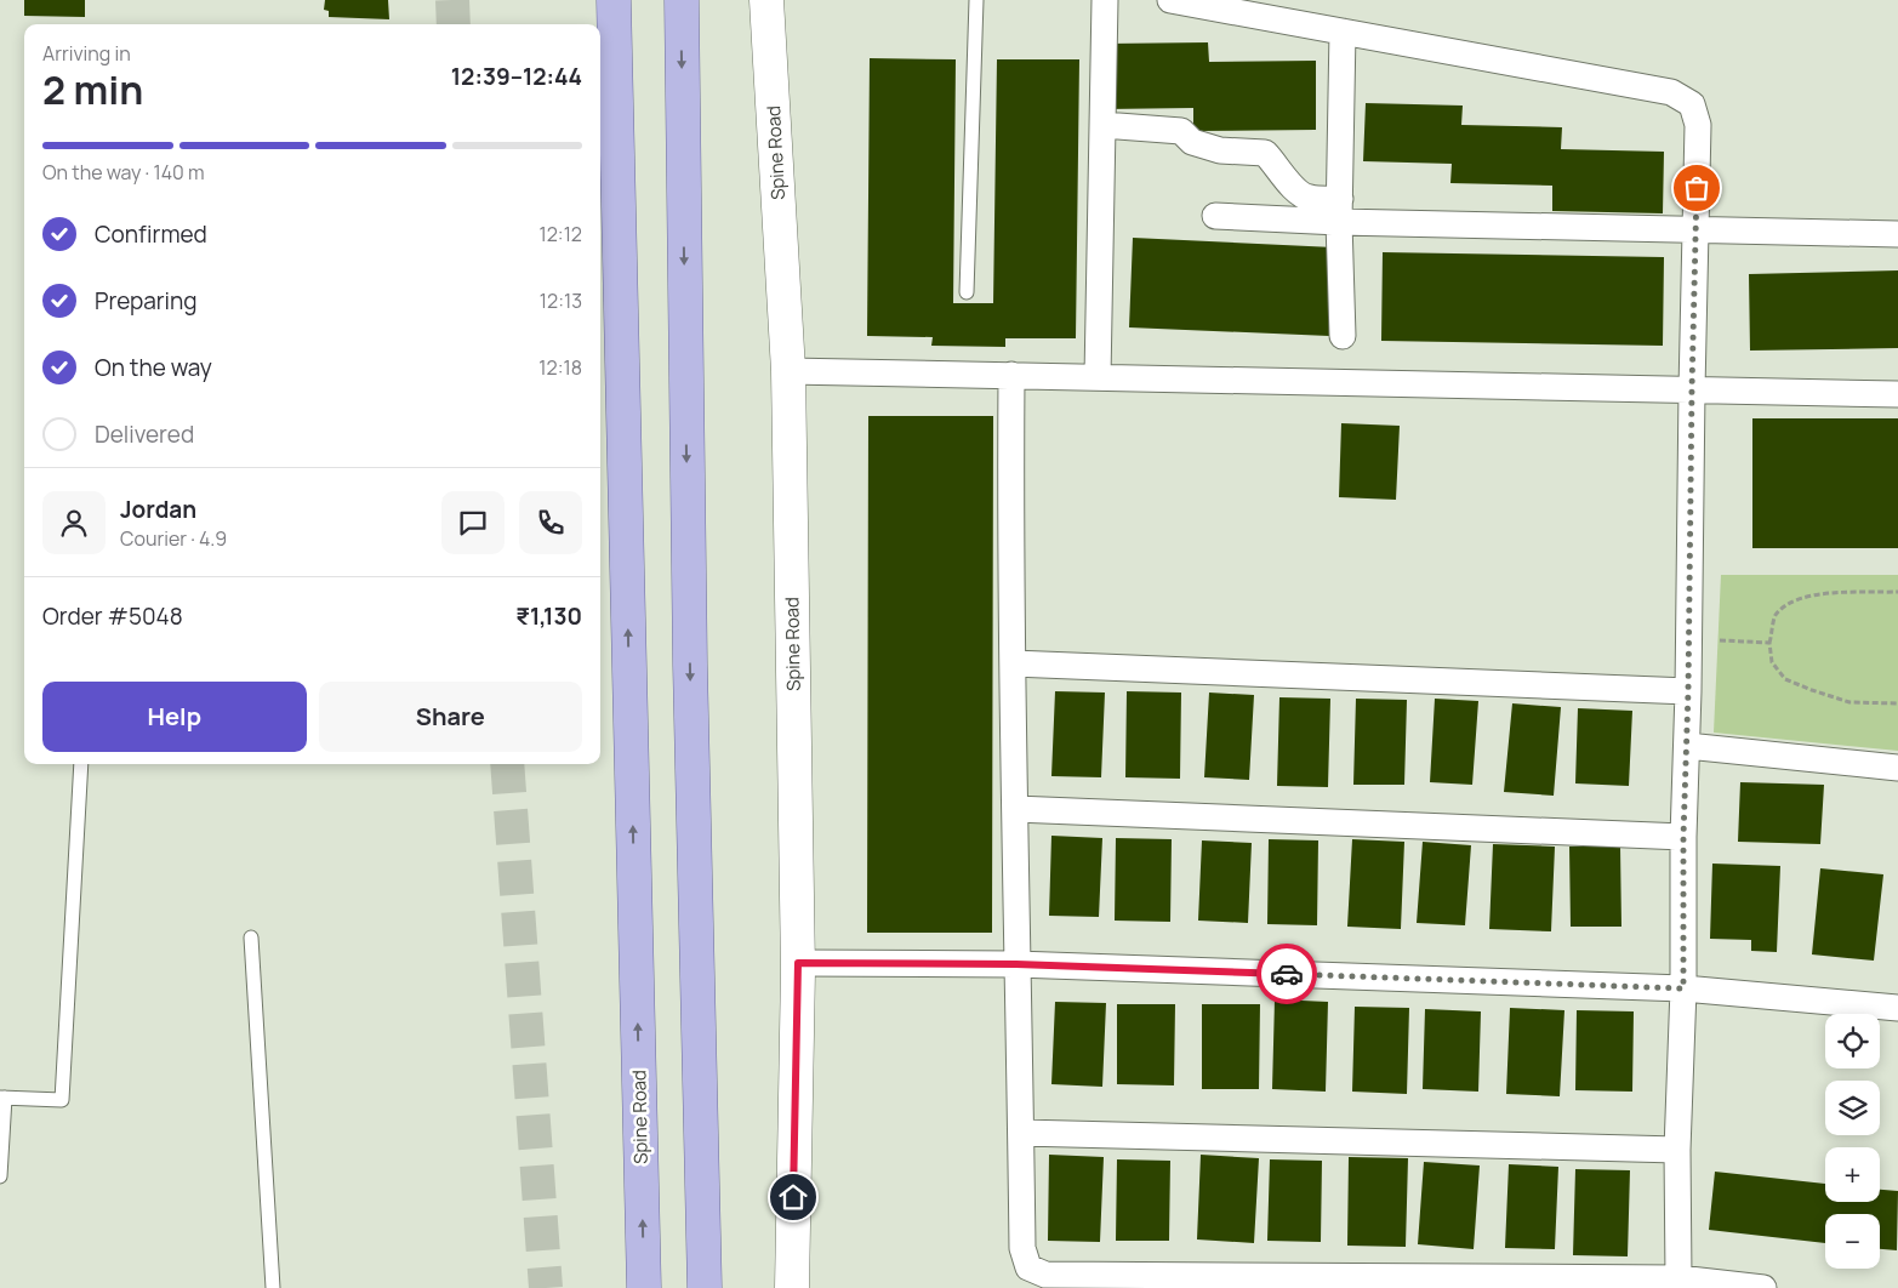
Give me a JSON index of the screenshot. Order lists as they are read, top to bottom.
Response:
{
  "streets": {
    "main road": ["Spine Road"]
  },
  "page": {
    "heading": ["2 min", "Arriving in", "12:39–12:44"],
    "panel": [
      "Jordan",
      "Courier · 4.9",
      "Order #5048",
      "₹1,130"
    ],
    "bar": "On the way · 140 m",
    "list": [
      ["Confirmed", "12:12"],
      ["Preparing", "12:13"],
      ["On the way", "12:18"],
      "Delivered"
    ],
    "buttons": ["Help", "Share"],
    "map_buttons": ["+", "−"]
  }
}
